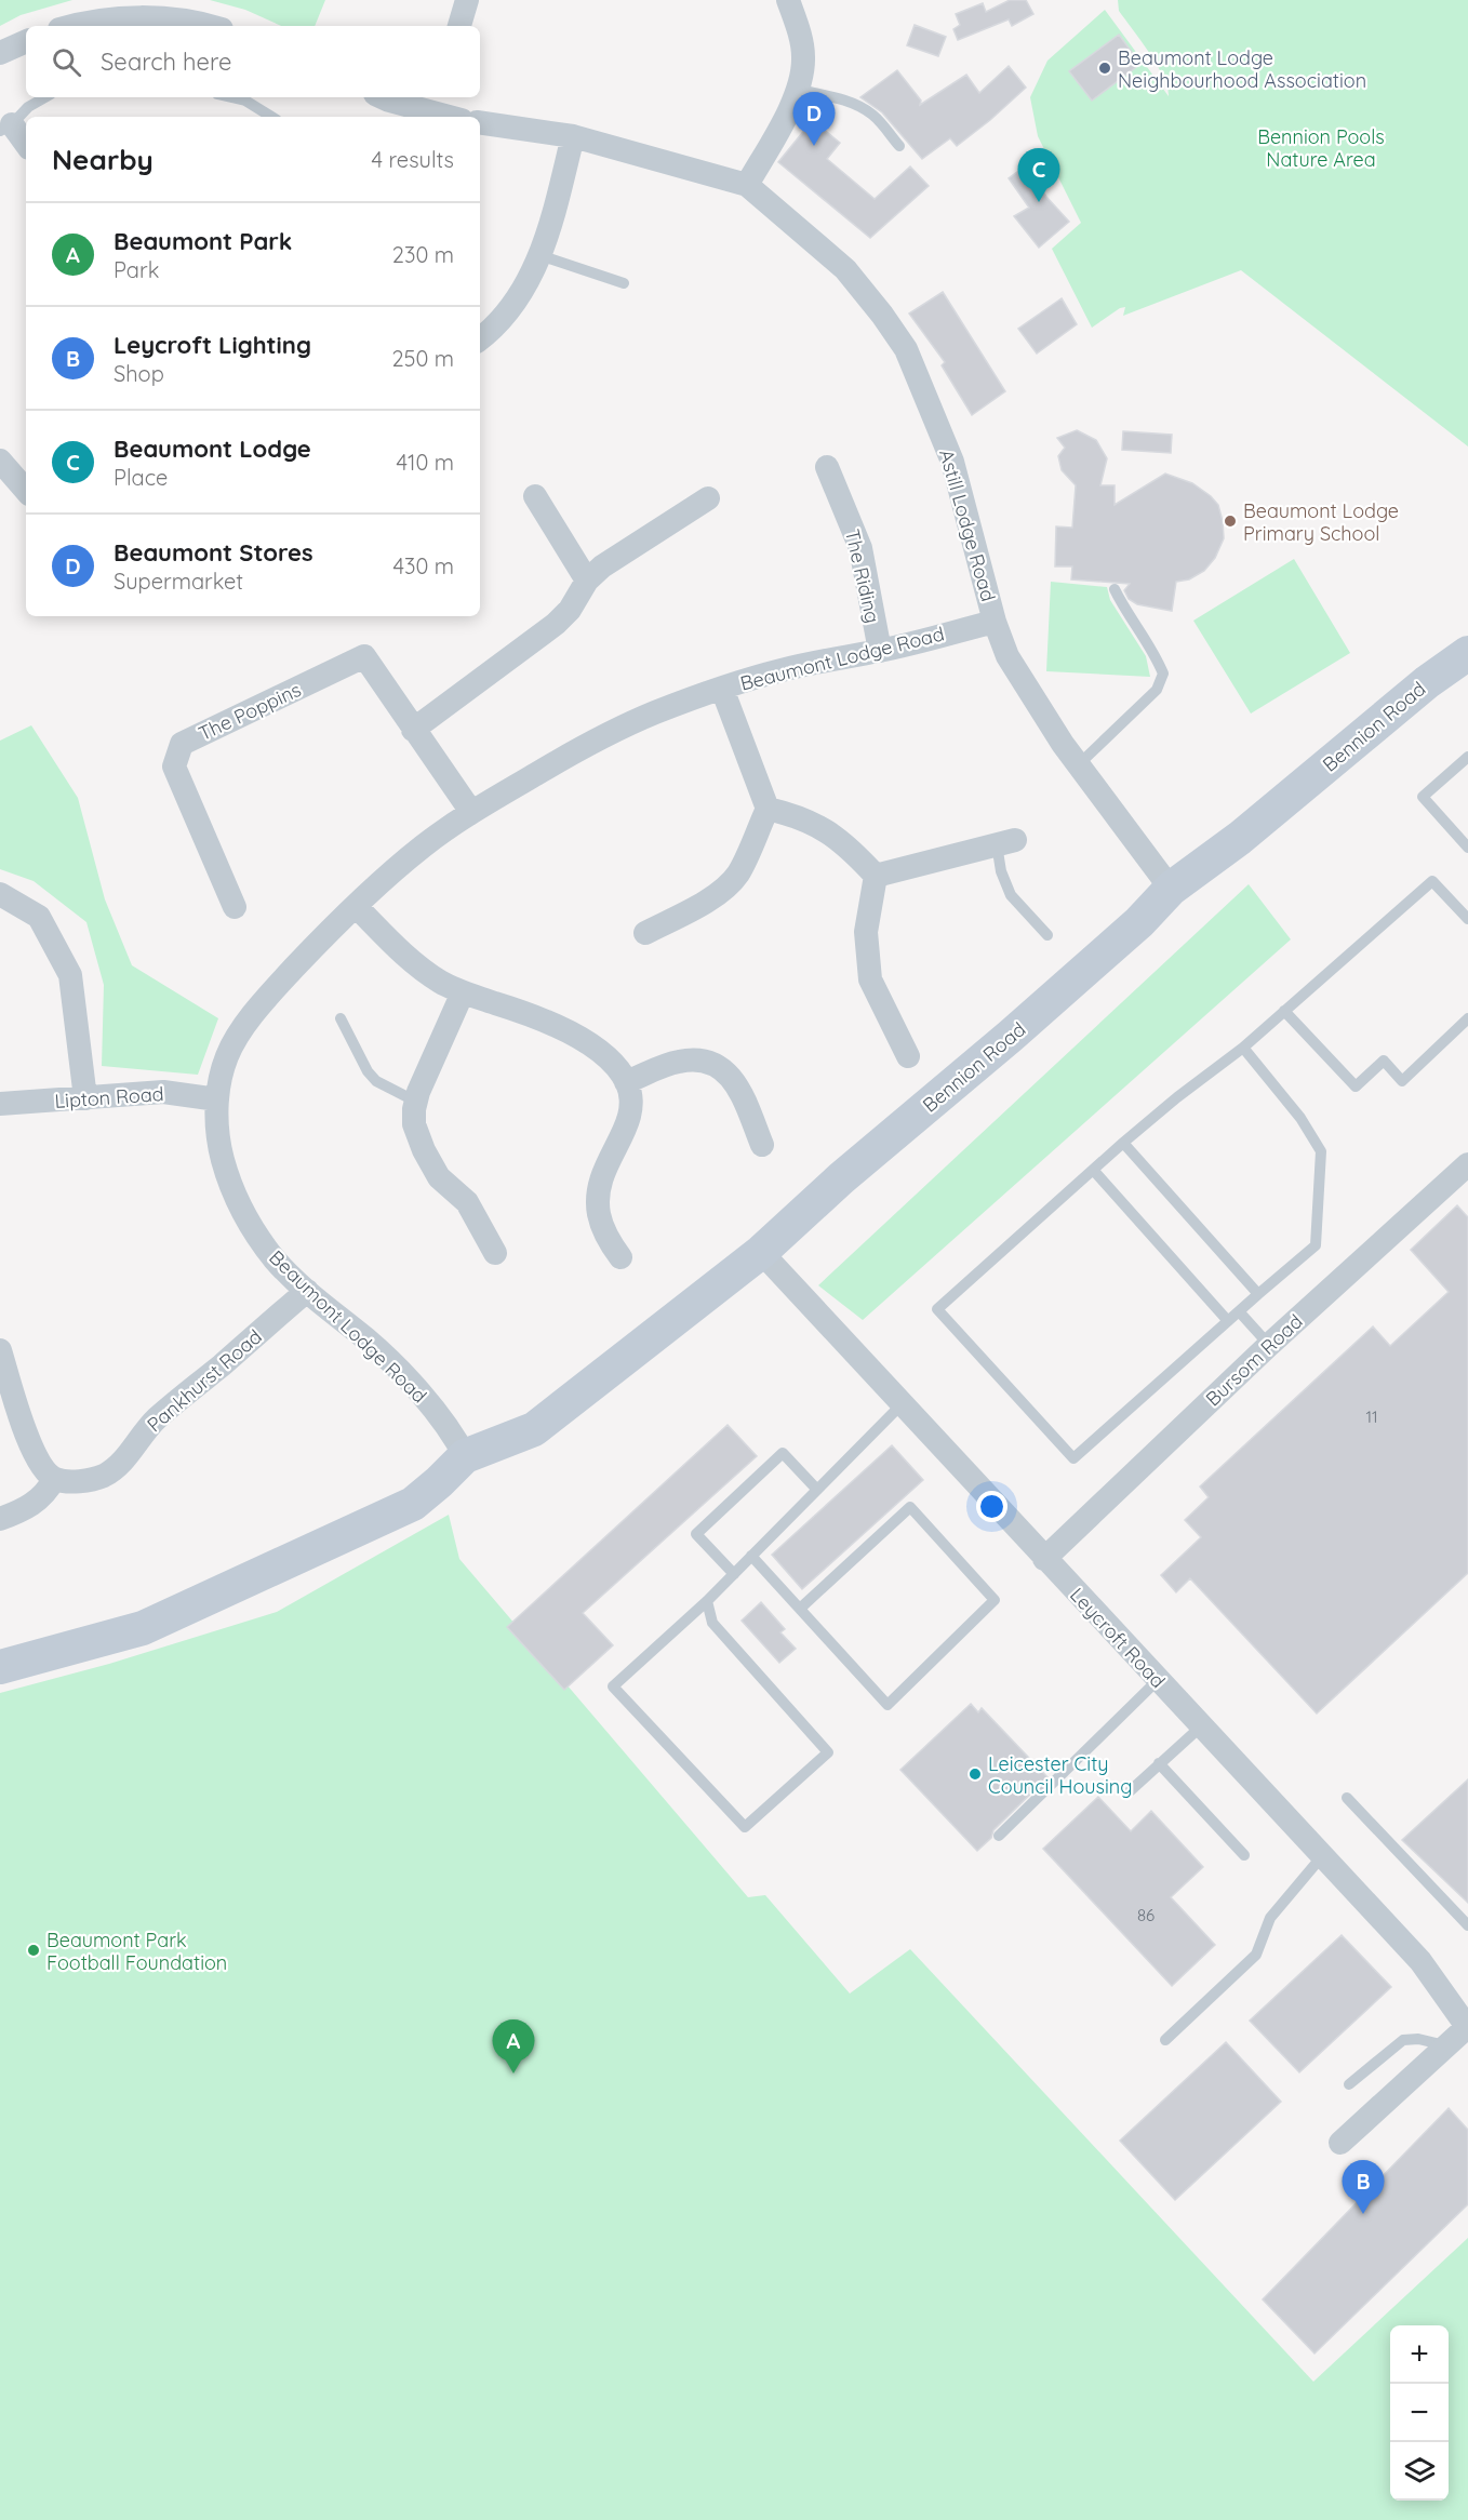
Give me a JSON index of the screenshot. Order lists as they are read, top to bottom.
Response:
{
  "streets": {
    "street": [
      "Astill Lodge Road",
      "The Riding",
      "Beaumont Lodge Road",
      "The Poppins",
      "Bennion Road",
      "Lipton Road",
      "Bursom Road",
      "Pankhurst Road",
      "Leycroft Road"
    ]
  },
  "crossings": [
    ["Astill Lodge Road", "Beaumont Lodge Road"],
    ["Astill Lodge Road", "Bennion Road"],
    ["The Riding", "Beaumont Lodge Road"],
    ["Beaumont Lodge Road", "The Poppins"],
    ["Beaumont Lodge Road", "Bennion Road"],
    ["Beaumont Lodge Road", "Lipton Road"],
    ["Beaumont Lodge Road", "Pankhurst Road"],
    ["Bennion Road", "Leycroft Road"],
    ["Bursom Road", "Leycroft Road"]
  ],
  "parks": ["Bennion Pools Nature Area"],
  "places": [
    "Beaumont Lodge Neighbourhood Association",
    "Beaumont Lodge Primary School",
    "Leicester City Council Housing",
    "Beaumont Park Football Foundation"
  ],
  "house_numbers": ["11", "86"],
  "page": {
    "search": "Search here",
    "pins": [
      "D",
      "C",
      "A",
      "B"
    ],
    "heading": ["Nearby", "4 results"],
    "list": [
      {
        "mark": "A",
        "name": "Beaumont Park",
        "note": "Park",
        "value": "230 m"
      },
      {
        "mark": "B",
        "name": "Leycroft Lighting",
        "note": "Shop",
        "value": "250 m"
      },
      {
        "mark": "C",
        "name": "Beaumont Lodge",
        "note": "Place",
        "value": "410 m"
      },
      {
        "mark": "D",
        "name": "Beaumont Stores",
        "note": "Supermarket",
        "value": "430 m"
      }
    ],
    "map_buttons": ["+", "−"]
  }
}
